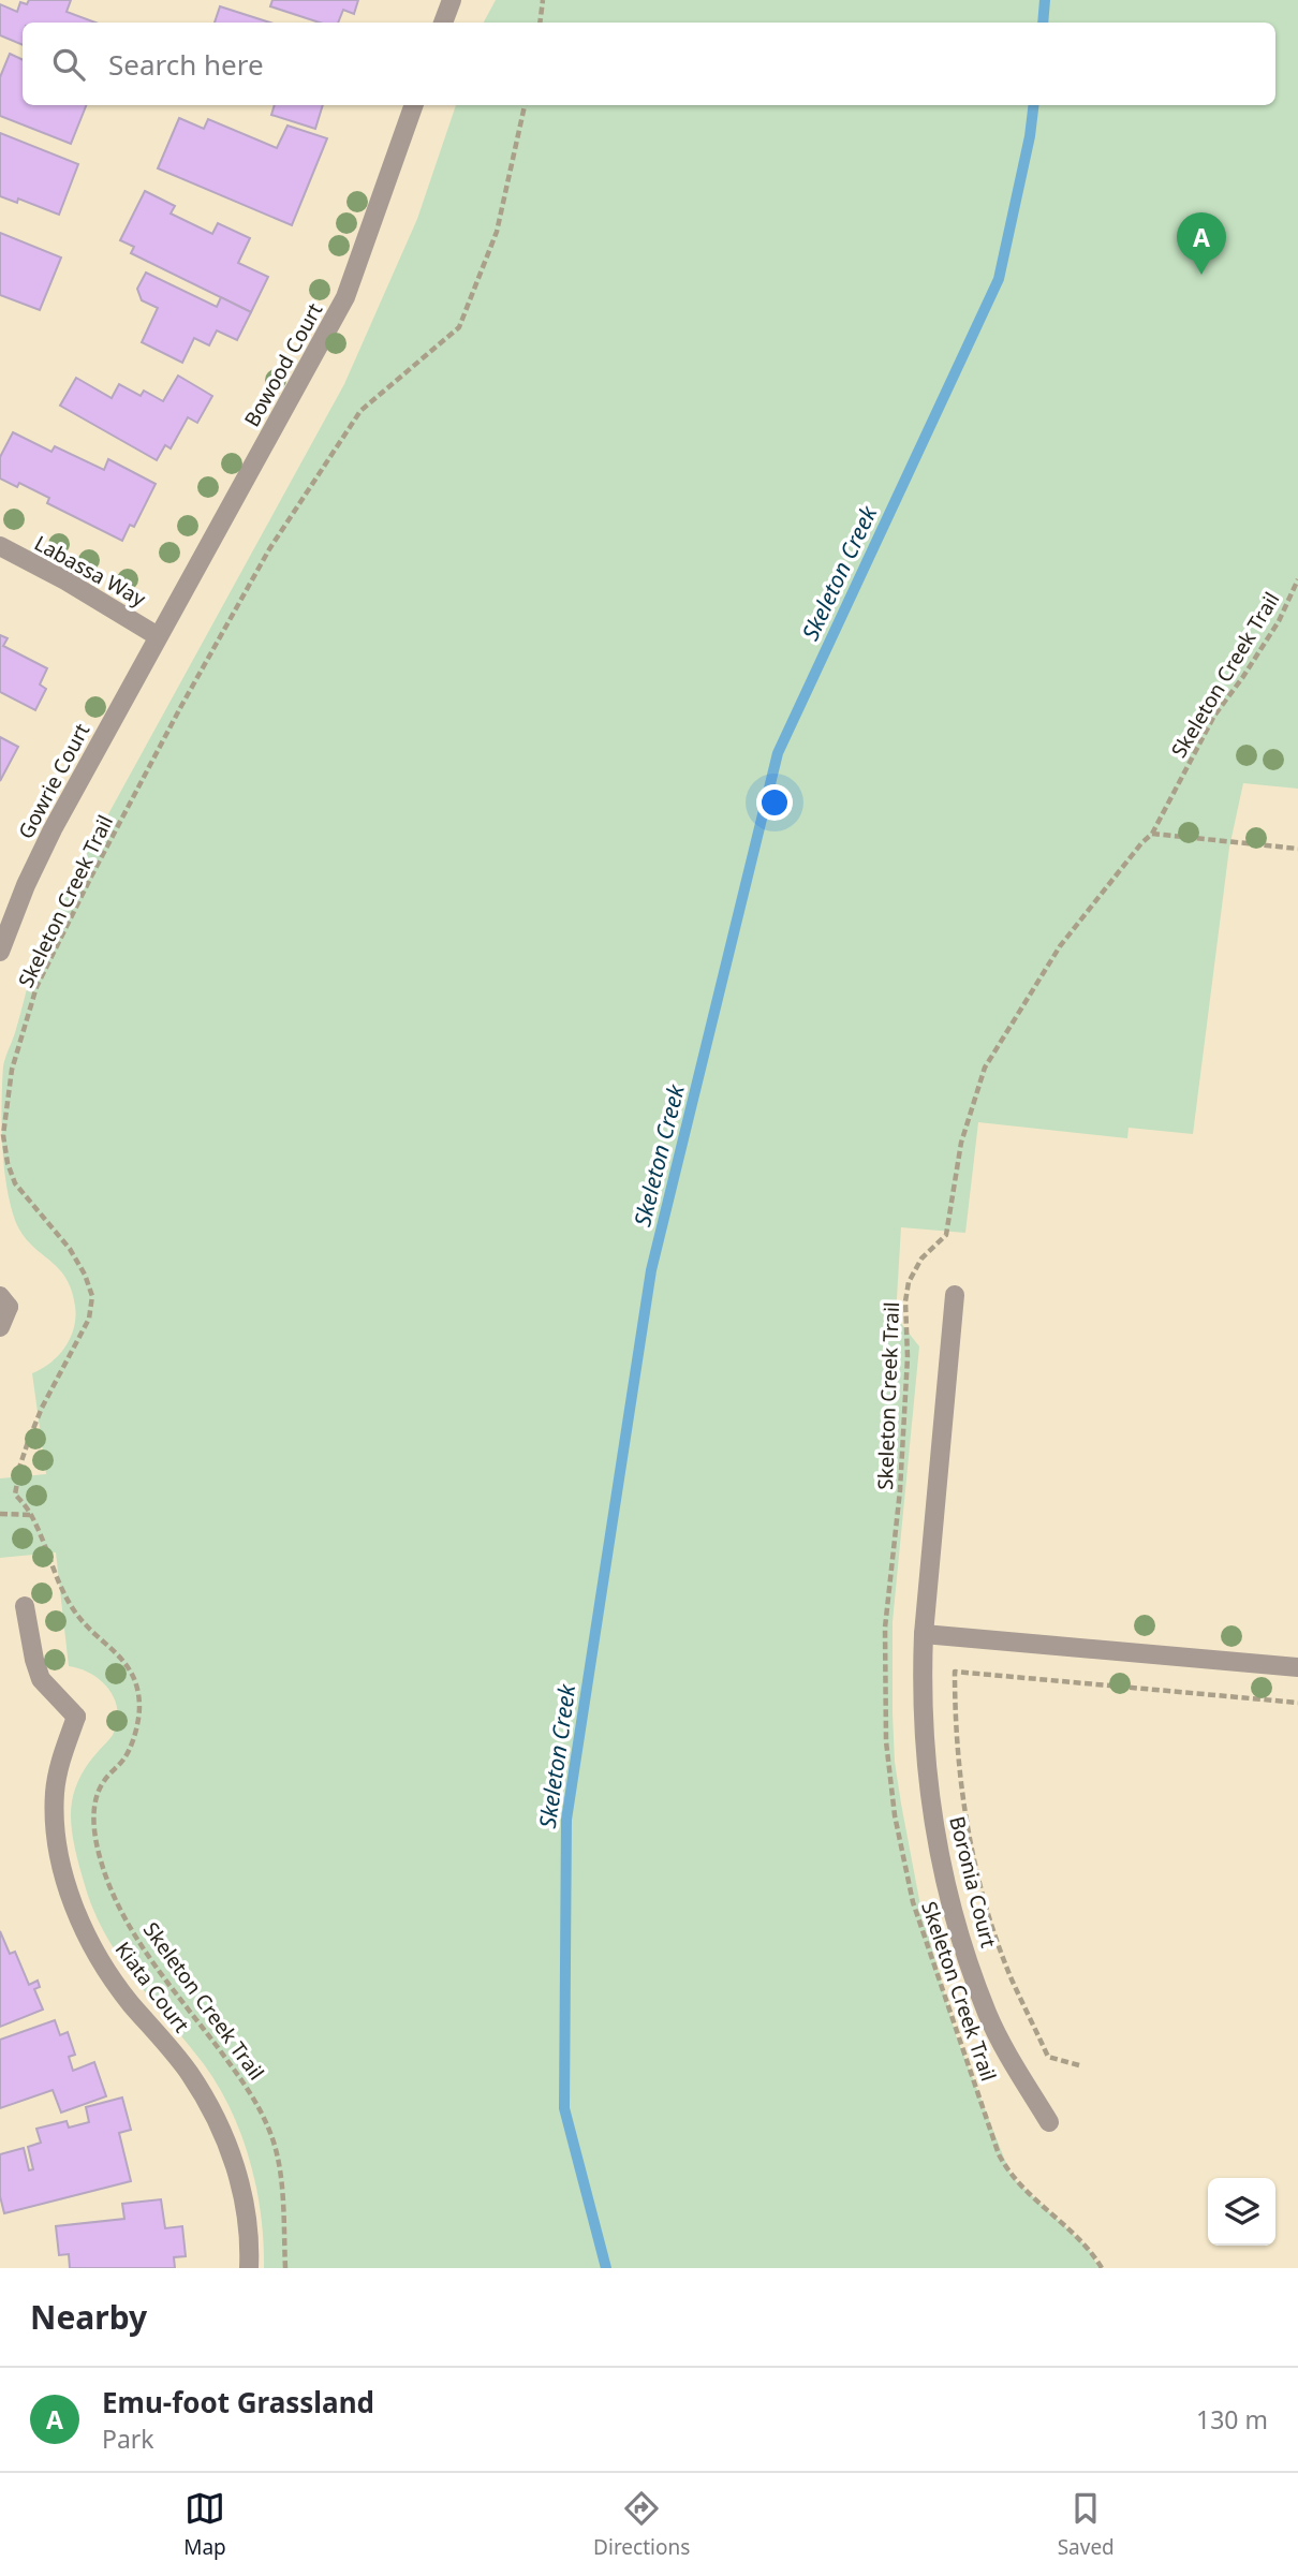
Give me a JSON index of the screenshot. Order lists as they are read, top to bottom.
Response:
{
  "streets": {
    "street": [
      "Bowood Court",
      "Labassa Way",
      "Gowrie Court",
      "Boronia Court",
      "Kiata Court"
    ],
    "path": ["Skeleton Creek Trail"]
  },
  "crossings": [
    ["Bowood Court", "Labassa Way"],
    ["Bowood Court", "Gowrie Court"],
    ["Labassa Way", "Gowrie Court"]
  ],
  "water": ["Skeleton Creek"],
  "page": {
    "search": "Search here",
    "pins": "A",
    "heading": "Nearby",
    "list": [
      {
        "mark": "A",
        "name": "Emu-foot Grassland",
        "note": "Park",
        "value": "130 m"
      }
    ],
    "nav": ["Map", "Directions", "Saved"]
  }
}
